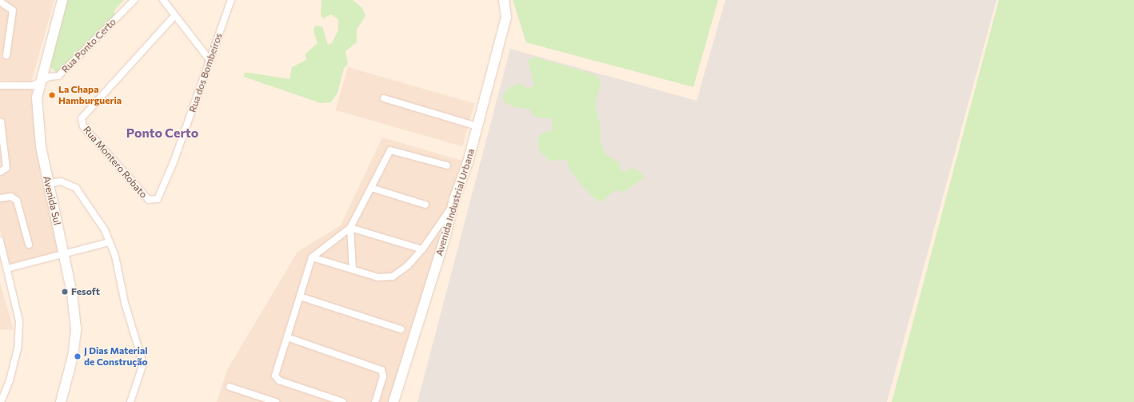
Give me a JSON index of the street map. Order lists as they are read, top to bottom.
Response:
{
  "streets": {
    "street": [
      "Rua Ponto Certo",
      "Rua dos Bombeiros",
      "Rua Montero Robato",
      "Avenida Sul",
      "Avenida Industrial Urbana"
    ]
  },
  "crossings": [
    ["Rua Ponto Certo", "Avenida Sul"],
    ["Rua dos Bombeiros", "Rua Montero Robato"]
  ],
  "districts": ["Ponto Certo"],
  "places": ["La Chapa Hamburgueria", "Fesoft", "J Dias Material de Construção"]
}
